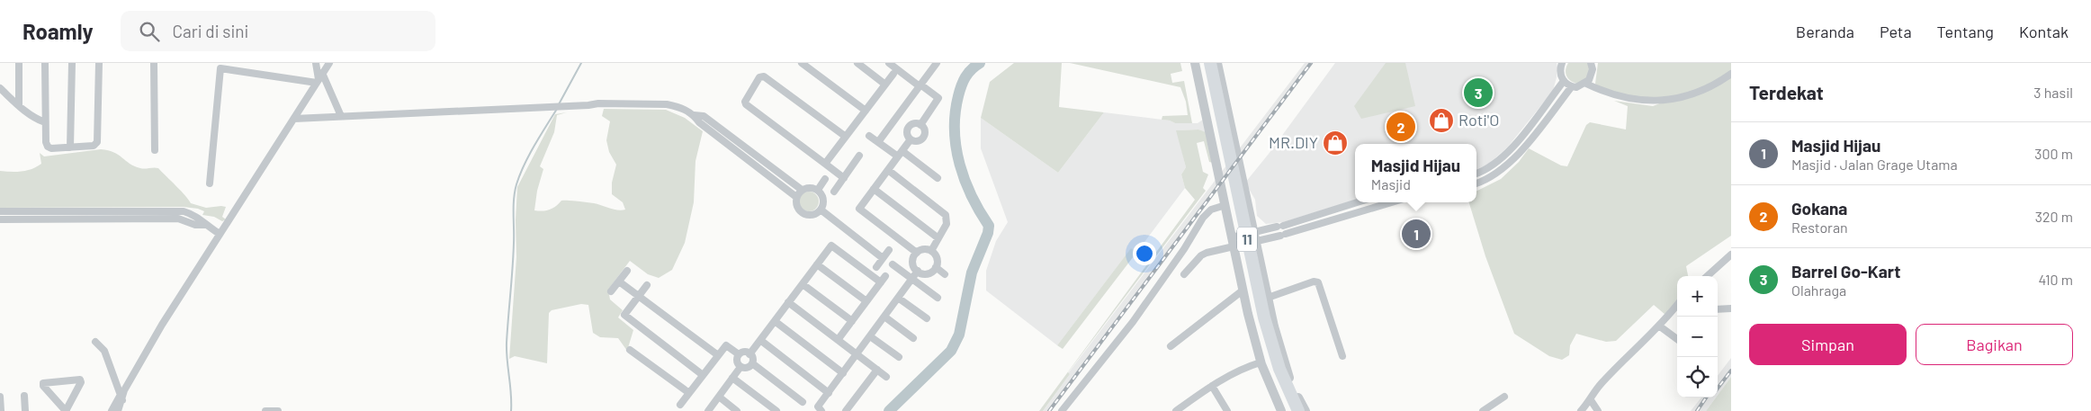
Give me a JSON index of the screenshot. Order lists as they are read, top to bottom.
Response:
{
  "streets": {
    "highway": ["11"]
  },
  "places": {
    "shop": ["Roti'O", "MR.DIY"]
  },
  "page": {
    "header": "Roamly",
    "search": "Cari di sini",
    "nav": [
      "Beranda",
      "Peta",
      "Tentang",
      "Kontak"
    ],
    "heading": ["Terdekat", "3 hasil"],
    "pins": ["3", "2", "1"],
    "list": [
      {
        "mark": "1",
        "name": "Masjid Hijau",
        "note": "Masjid · Jalan Grage Utama",
        "value": "300 m"
      },
      {
        "mark": "2",
        "name": "Gokana",
        "note": "Restoran",
        "value": "320 m"
      },
      {
        "mark": "3",
        "name": "Barrel Go-Kart",
        "note": "Olahraga",
        "value": "410 m"
      }
    ],
    "popup": ["Masjid Hijau", "Masjid"],
    "map_buttons": ["+", "−"],
    "buttons": ["Simpan", "Bagikan"]
  }
}
